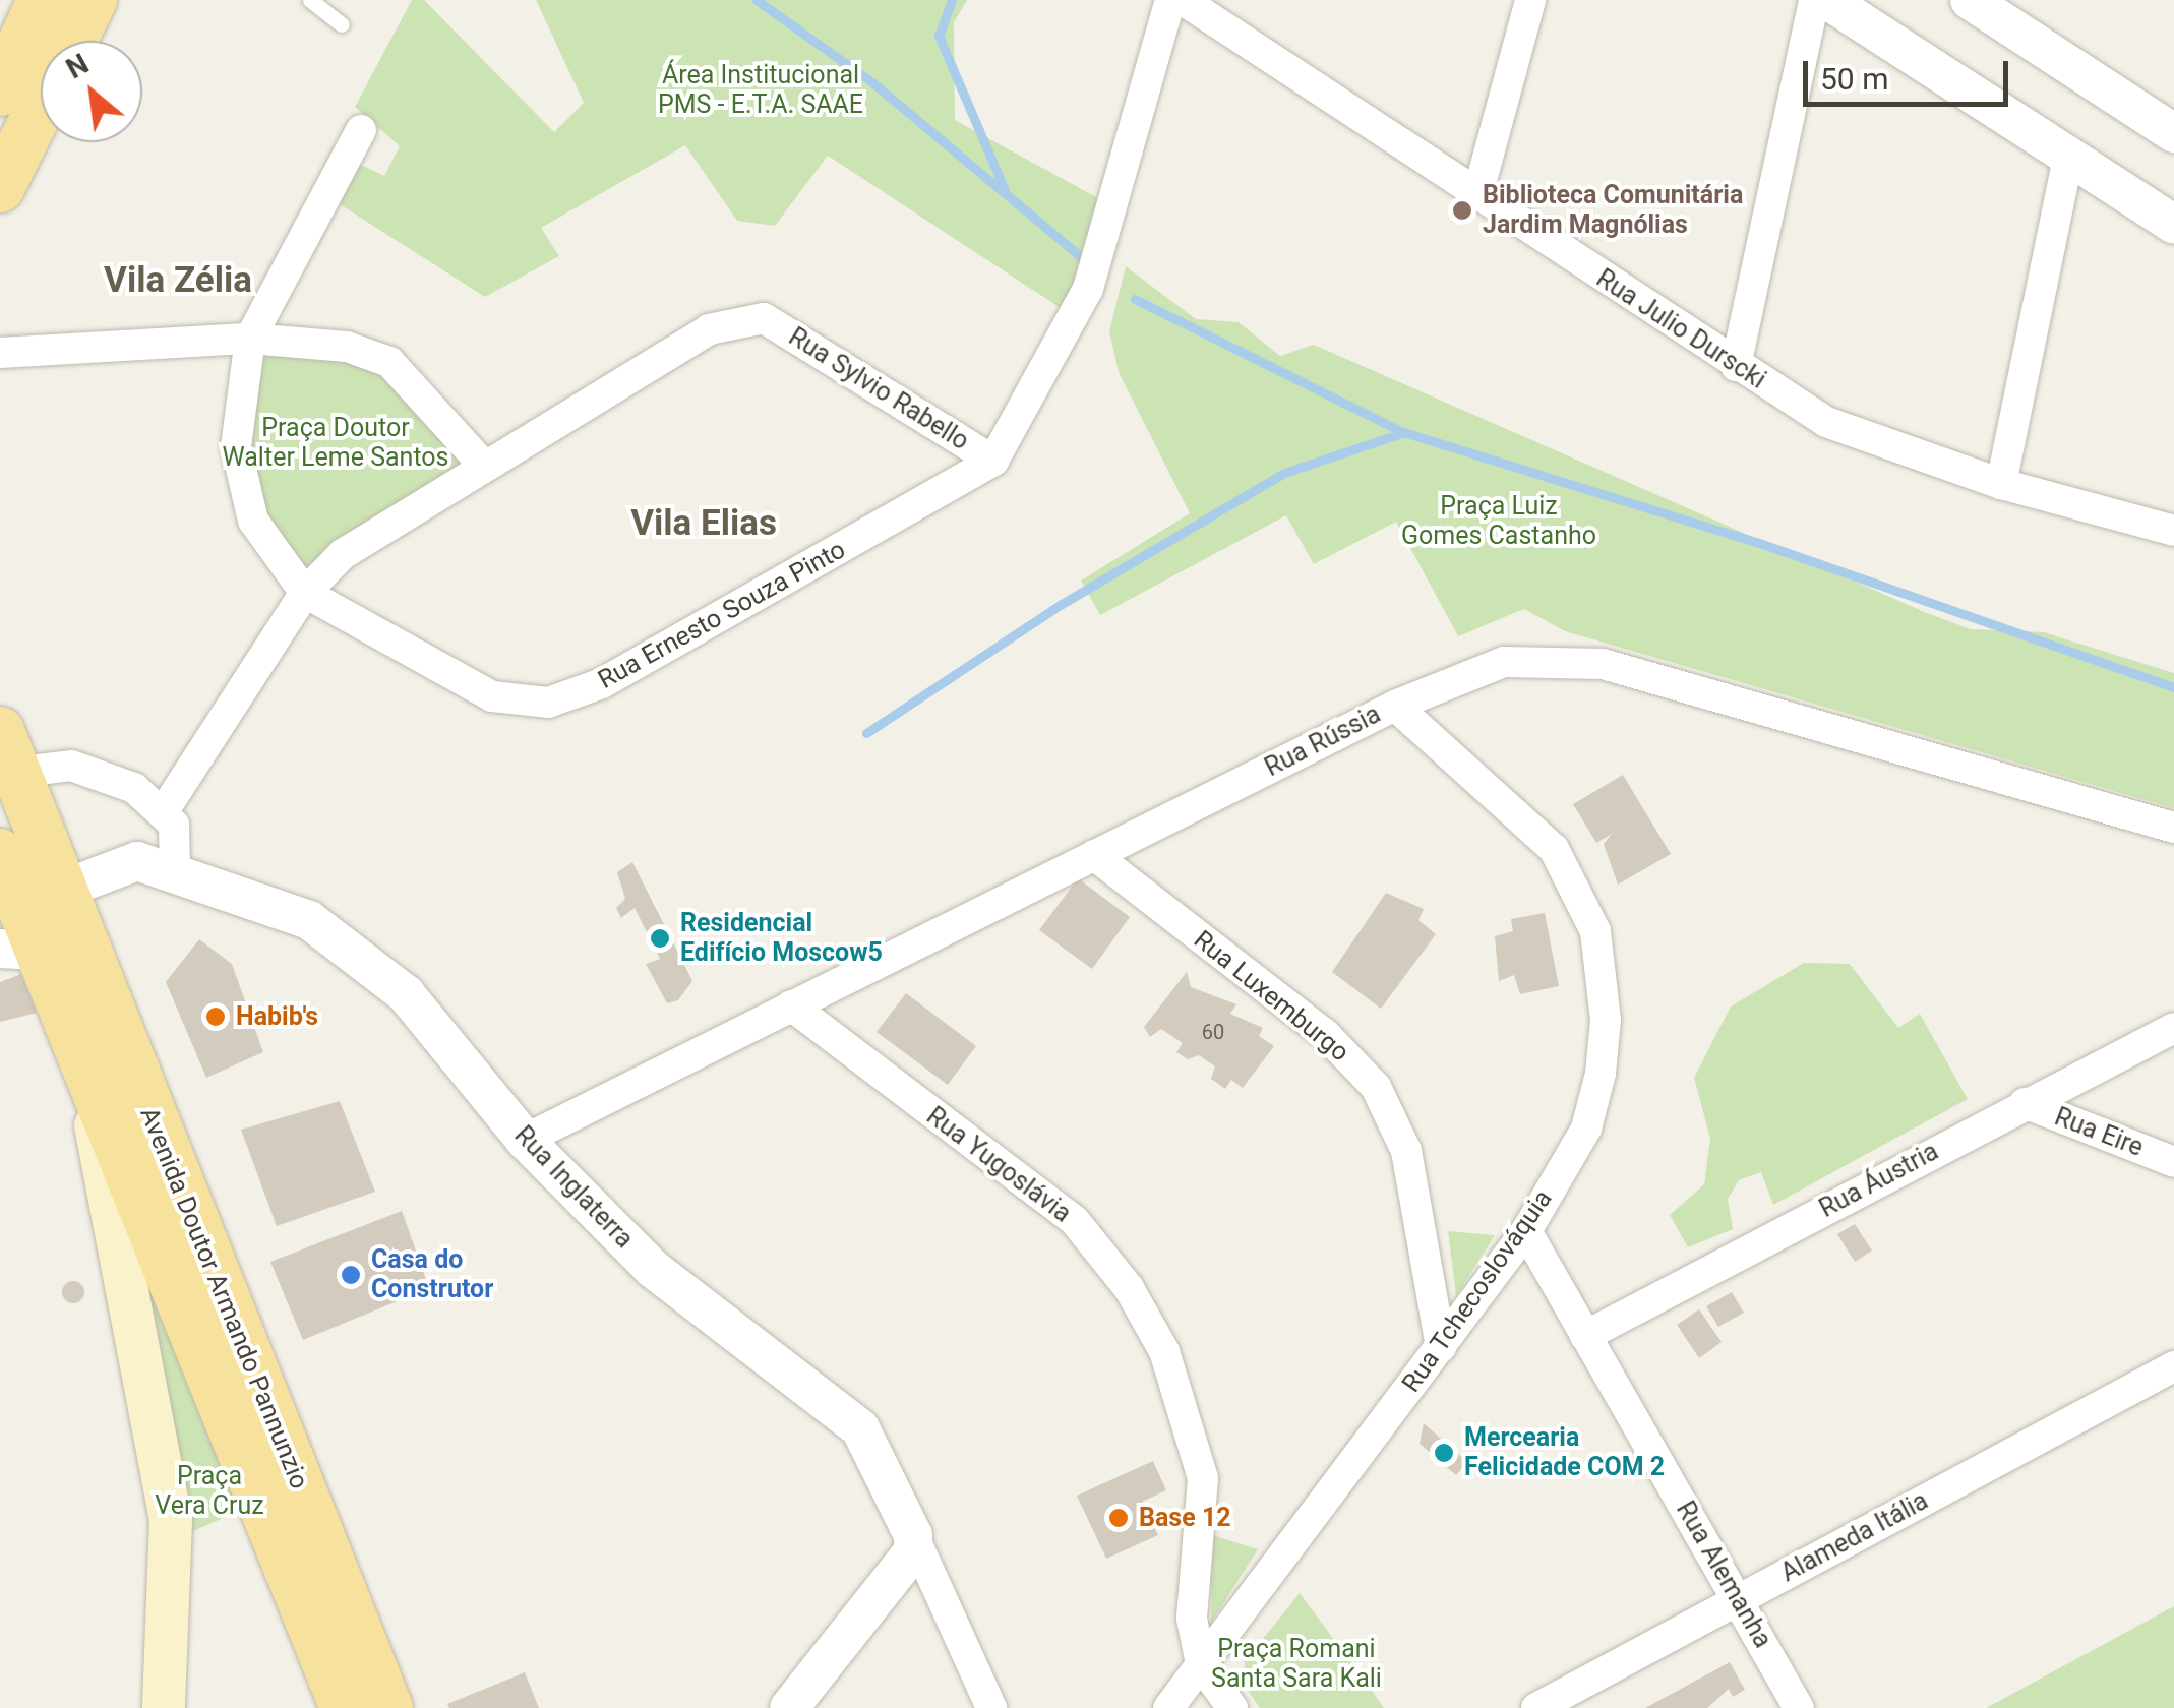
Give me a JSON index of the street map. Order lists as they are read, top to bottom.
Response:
{
  "streets": {
    "main road": ["Avenida Doutor Armando Pannunzio"],
    "street": [
      "Rua Julio Durscki",
      "Rua Sylvio Rabello",
      "Rua Ernesto Souza Pinto",
      "Rua Rússia",
      "Rua Luxemburgo",
      "Rua Eire",
      "Rua Yugoslávia",
      "Rua Áustria",
      "Rua Inglaterra",
      "Rua Tchecoslováquia",
      "Alameda Itália",
      "Rua Alemanha"
    ]
  },
  "crossings": [
    ["Rua Sylvio Rabello", "Rua Ernesto Souza Pinto"],
    ["Rua Rússia", "Rua Luxemburgo"],
    ["Rua Rússia", "Rua Yugoslávia"],
    ["Rua Rússia", "Rua Inglaterra"],
    ["Rua Rússia", "Rua Tchecoslováquia"],
    ["Rua Luxemburgo", "Rua Tchecoslováquia"],
    ["Rua Eire", "Rua Áustria"],
    ["Rua Yugoslávia", "Rua Tchecoslováquia"],
    ["Rua Áustria", "Rua Alemanha"],
    ["Rua Inglaterra", "Avenida Doutor Armando Pannunzio"],
    ["Rua Tchecoslováquia", "Rua Alemanha"],
    ["Alameda Itália", "Rua Alemanha"]
  ],
  "districts": ["Vila Zélia", "Vila Elias"],
  "parks": [
    "Área Institucional PMS - E.T.A. SAAE",
    "Praça Doutor Walter Leme Santos",
    "Praça Luiz Gomes Castanho",
    "Praça Vera Cruz",
    "Praça Romani Santa Sara Kali"
  ],
  "places": [
    "Biblioteca Comunitária Jardim Magnólias",
    "Residencial Edifício Moscow5",
    "Habib's",
    "Casa do Construtor",
    "Mercearia Felicidade COM 2",
    "Base 12"
  ],
  "house_numbers": ["60"],
  "scale_bar": "50 m",
  "north": "top left"
}
